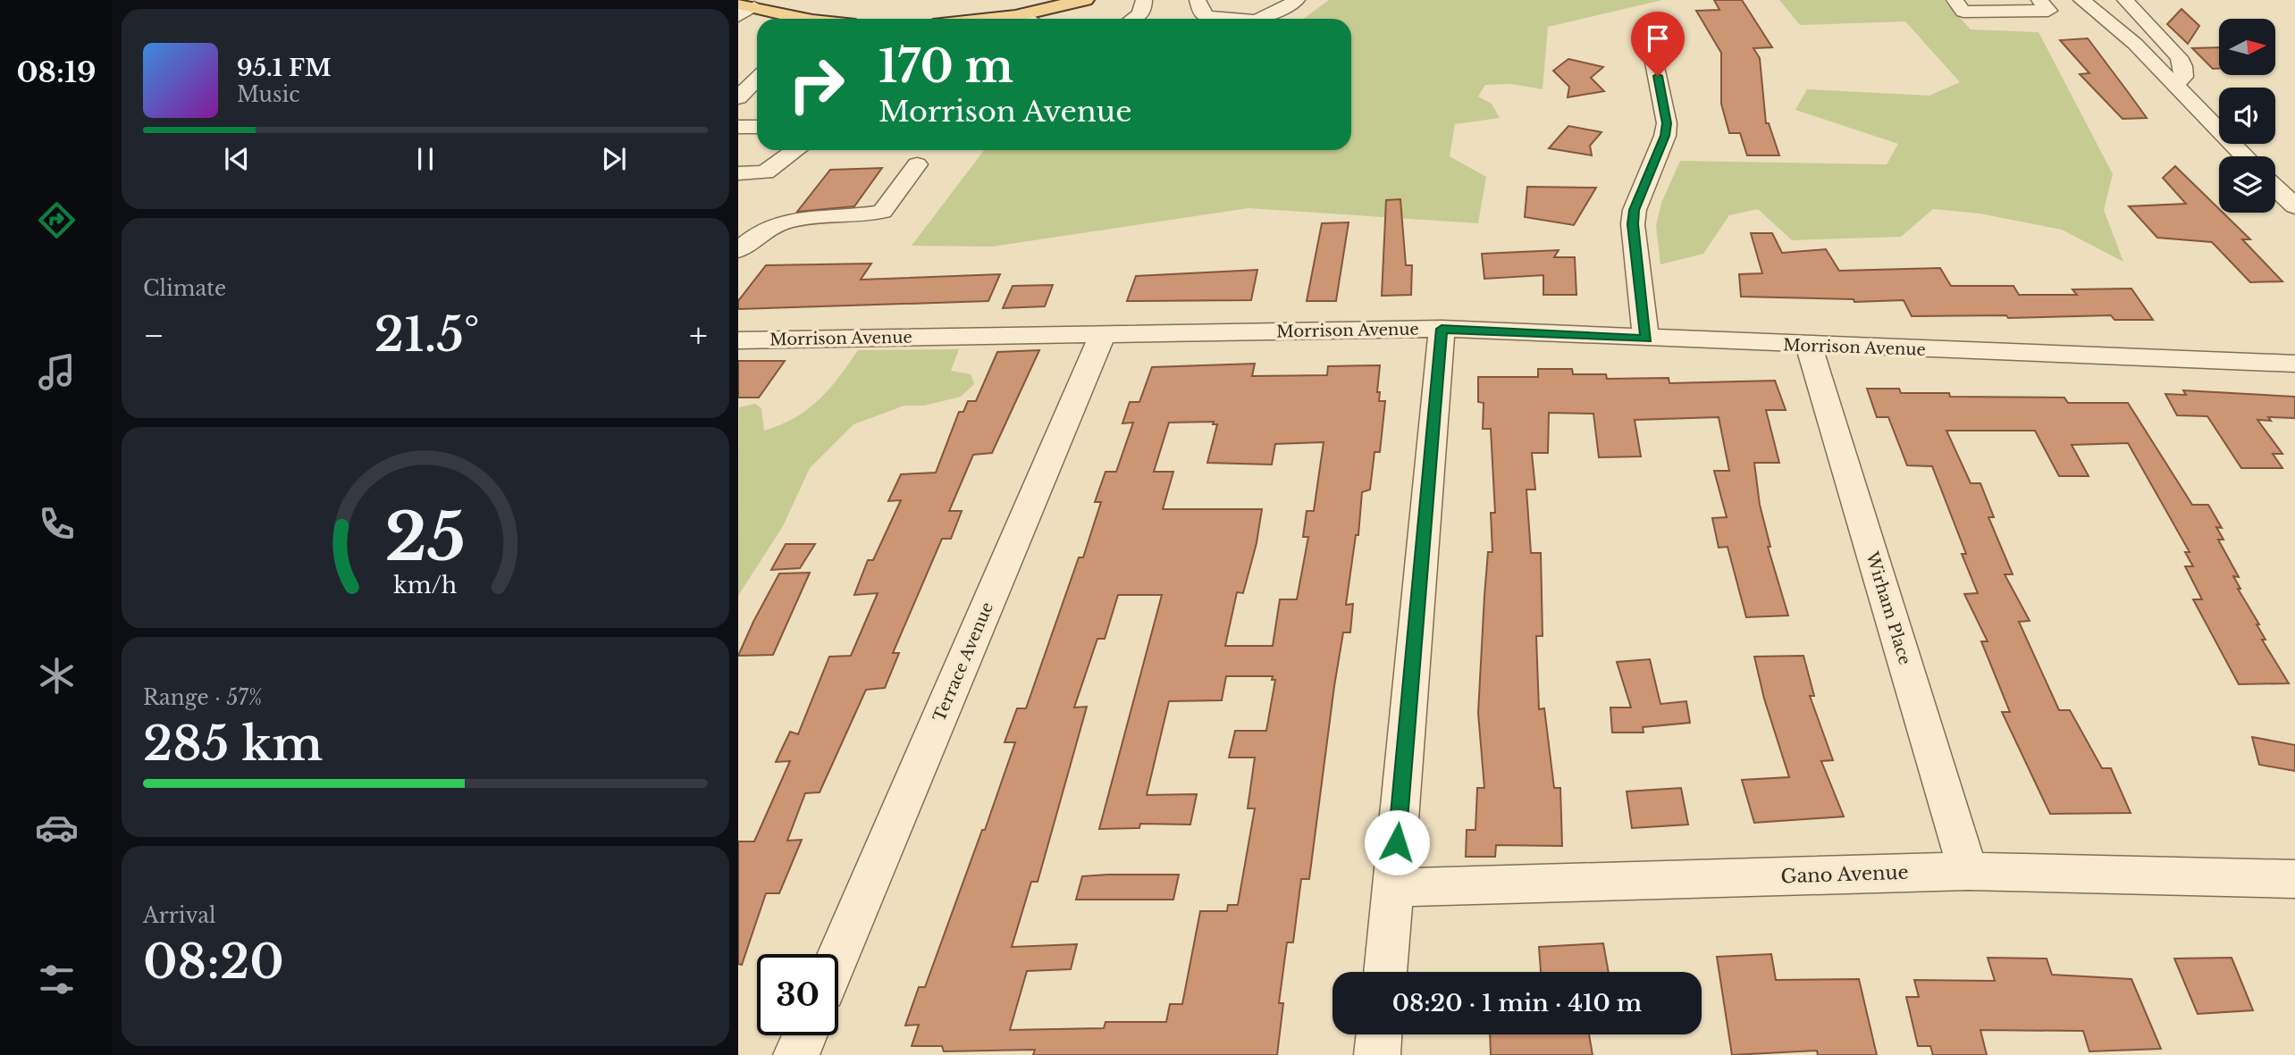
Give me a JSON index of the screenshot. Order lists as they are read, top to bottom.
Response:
{
  "streets": {
    "street": [
      "Morrison Avenue",
      "Wirham Place",
      "Terrace Avenue",
      "Gano Avenue"
    ]
  },
  "crossings": [
    ["Morrison Avenue", "Wirham Place"],
    ["Morrison Avenue", "Terrace Avenue"],
    ["Wirham Place", "Gano Avenue"]
  ],
  "north": "right",
  "page": {
    "tabs": "08:19",
    "turn": ["170 m", "Morrison Avenue"],
    "song": ["95.1 FM", "Music"],
    "tile": [
      "Climate",
      ["Range · 57%", "285 km"],
      ["Arrival", "08:20"]
    ],
    "heat": ["−", "21.5°", "+"],
    "limit": "30",
    "trip": "08:20 · 1 min · 410 m",
    "gauge": ["25", "km/h"]
  }
}
